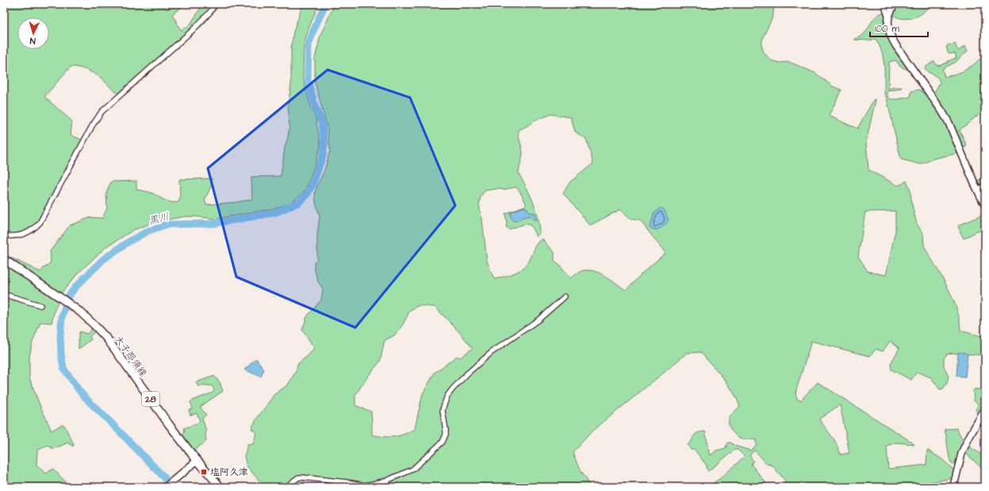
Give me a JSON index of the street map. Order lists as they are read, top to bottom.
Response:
{
  "streets": {
    "main road": ["大子那須線", "28"]
  },
  "water": ["黒川"],
  "places": {
    "transit": ["塩阿久津"]
  },
  "scale_bar": "100 m",
  "north": "bottom"
}
